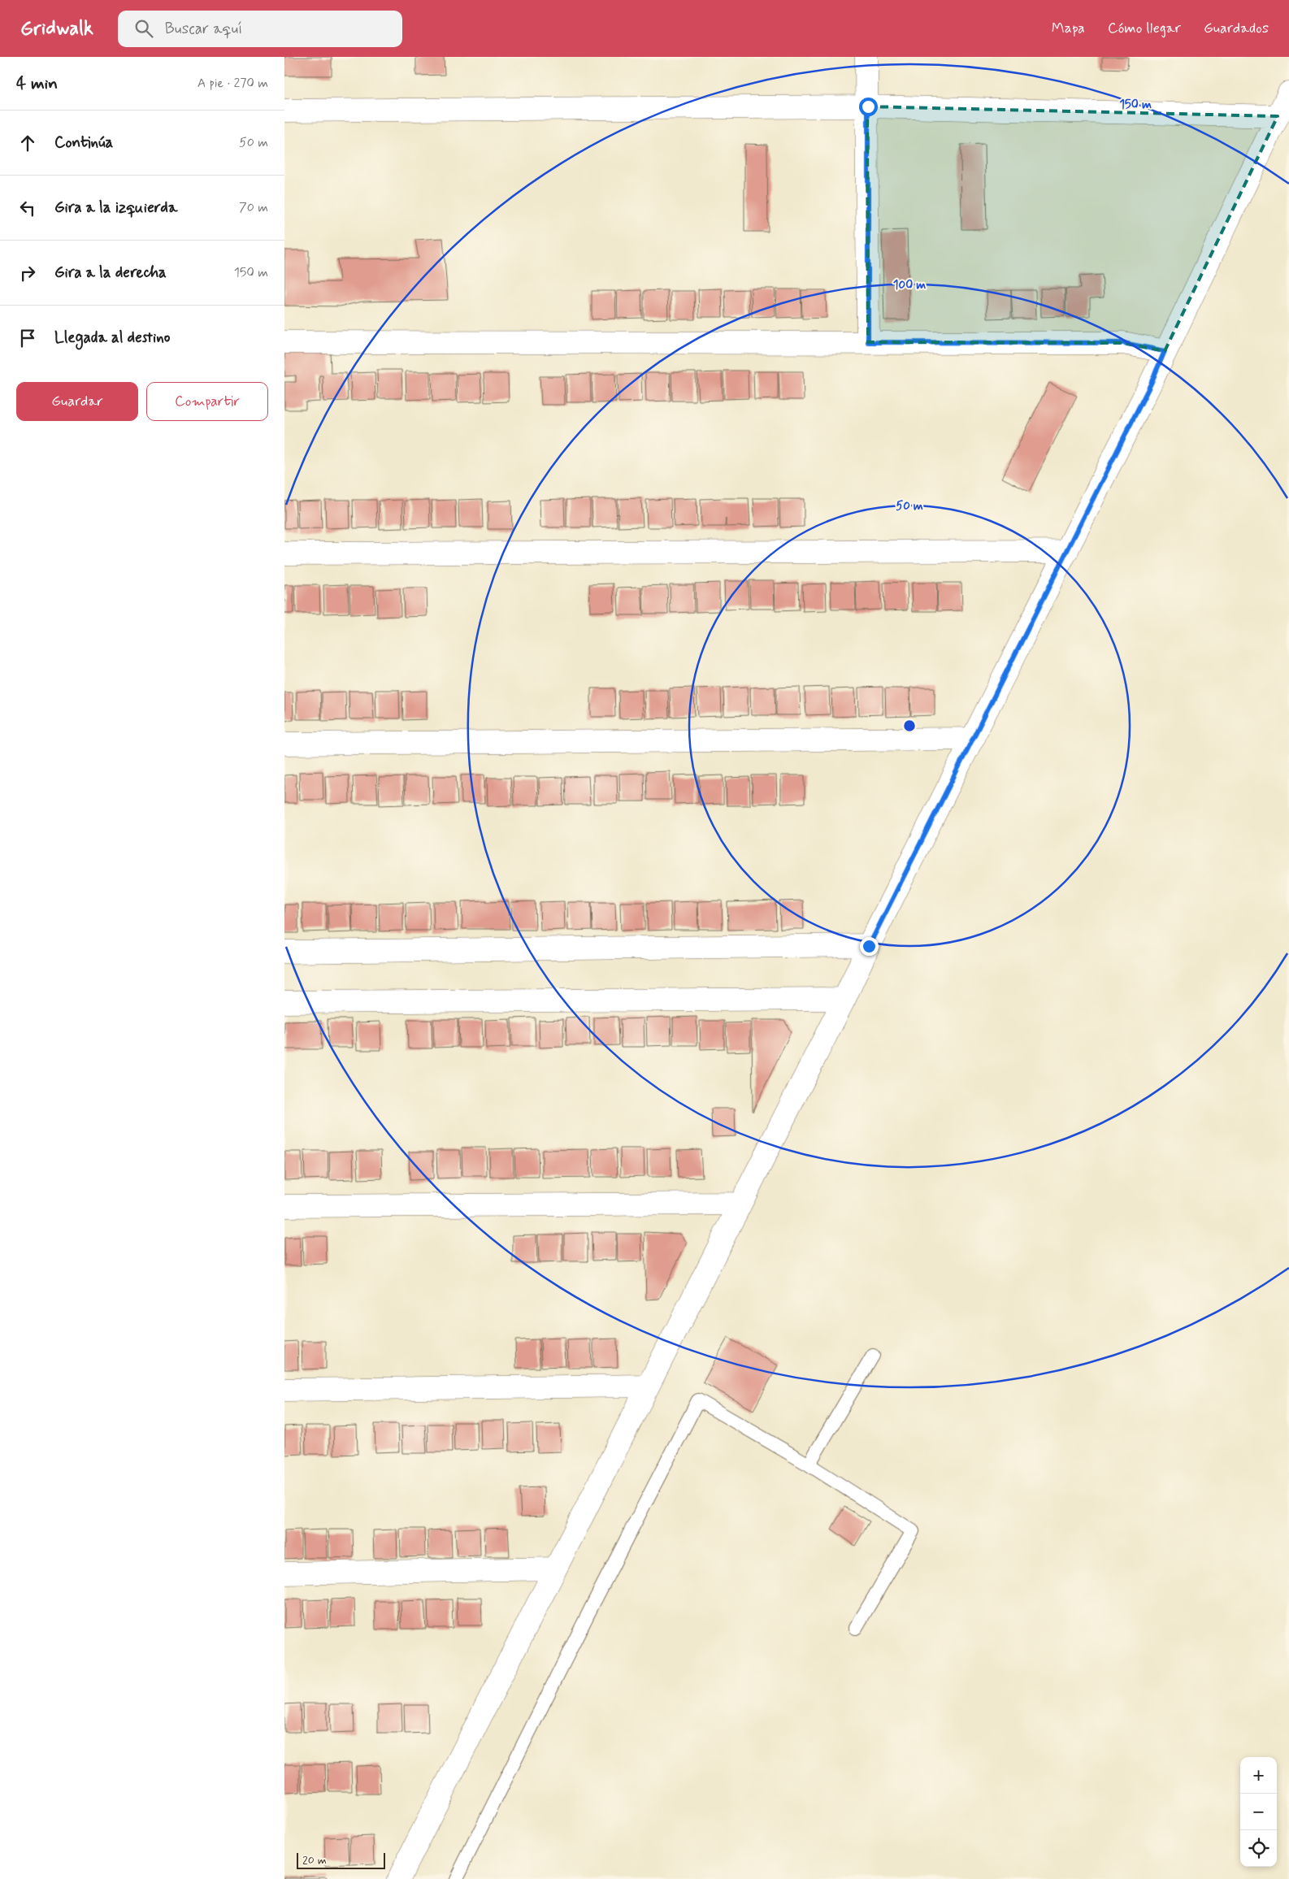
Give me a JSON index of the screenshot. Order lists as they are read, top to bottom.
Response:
{
  "scale_bar": "20 m",
  "page": {
    "header": "Gridwalk",
    "search": "Buscar aquí",
    "nav": ["Mapa", "Cómo llegar", "Guardados"],
    "heading": ["4 min", "A pie · 270 m"],
    "list": [
      ["Continúa", "50 m"],
      ["Gira a la izquierda", "70 m"],
      ["Gira a la derecha", "150 m"],
      "Llegada al destino"
    ],
    "buttons": ["Guardar", "Compartir"],
    "map_buttons": ["+", "−"],
    "scale": "20 m"
  },
  "rings": ["150 m", "100 m", "50 m"]
}
